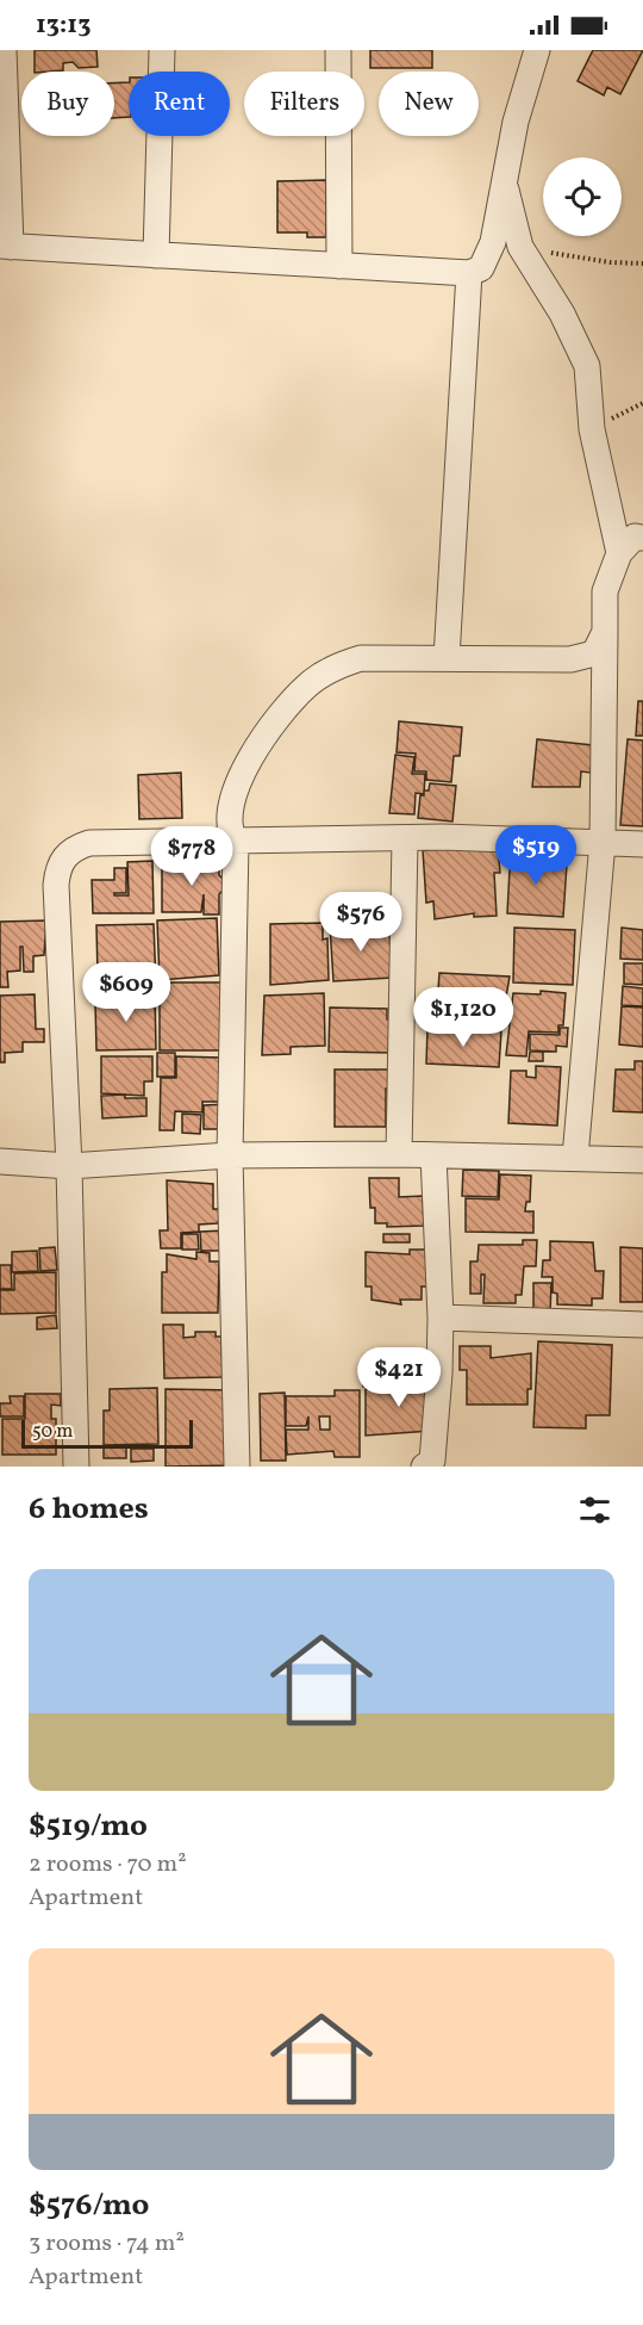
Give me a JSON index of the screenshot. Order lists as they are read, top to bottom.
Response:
{
  "scale_bar": "50 m",
  "page": {
    "status": "13:13",
    "chip": [
      "Buy",
      "Rent",
      "Filters",
      "New"
    ],
    "price": [
      "$519",
      "$778",
      "$576",
      "$609",
      "$1,120",
      "$421"
    ],
    "scale": "50 m",
    "heading": "6 homes",
    "list": [
      {
        "name": "$519/mo",
        "note": "2 rooms · 70 m² · Apartment"
      },
      {
        "name": "$576/mo",
        "note": "3 rooms · 74 m² · Apartment"
      }
    ]
  }
}
